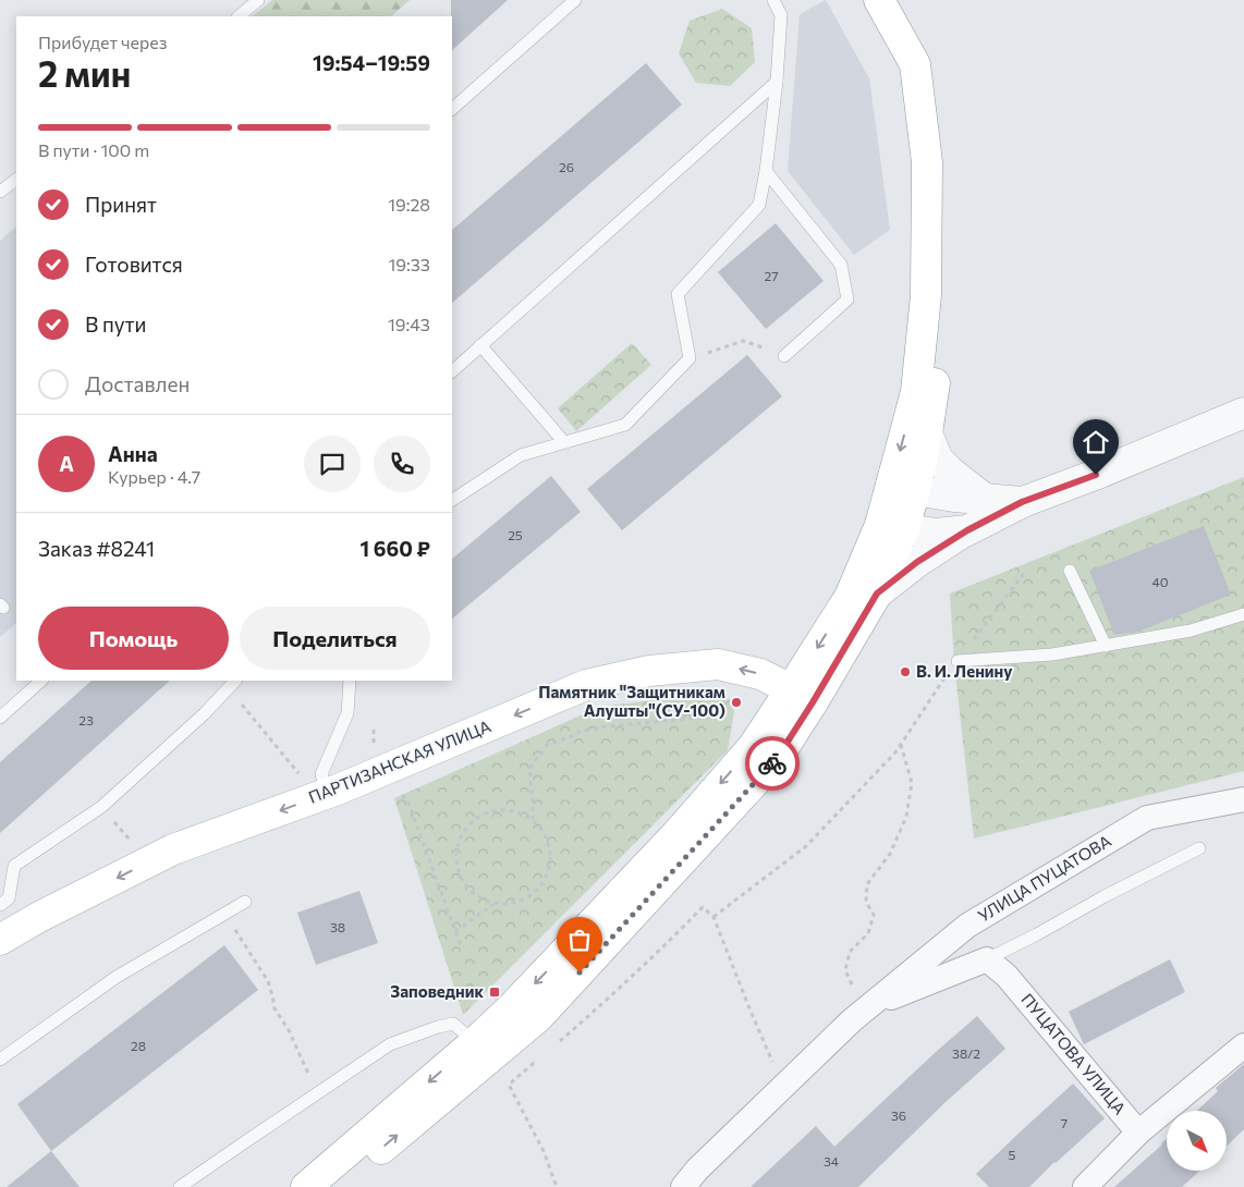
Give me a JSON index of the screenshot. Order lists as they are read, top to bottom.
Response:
{
  "streets": {
    "main road": ["ПАРТИЗАНСКАЯ УЛИЦА"],
    "street": ["УЛИЦА ПУЦАТОВА", "ПУЦАТОВА УЛИЦА"]
  },
  "crossings": [
    ["УЛИЦА ПУЦАТОВА", "ПУЦАТОВА УЛИЦА"]
  ],
  "one_way": ["ПАРТИЗАНСКАЯ УЛИЦА"],
  "places": {
    "other": ["В. И. Ленину", "Памятник \"Защитникам Алушты\"(СУ-100)"],
    "transit": ["Заповедник"]
  },
  "house_numbers": [
    "26",
    "27",
    "25",
    "40",
    "23",
    "38",
    "28",
    "38/2",
    "36",
    "7",
    "5",
    "34"
  ],
  "north": "bottom right",
  "page": {
    "heading": ["2 мин", "Прибудет через", "19:54–19:59"],
    "panel": [
      "Анна",
      "Курьер · 4.7",
      "Заказ #8241",
      "1 660 ₽"
    ],
    "bar": "В пути · 100 m",
    "list": [
      ["Принят", "19:28"],
      ["Готовится", "19:33"],
      ["В пути", "19:43"],
      "Доставлен"
    ],
    "round": "А",
    "buttons": ["Помощь", "Поделиться"]
  }
}
